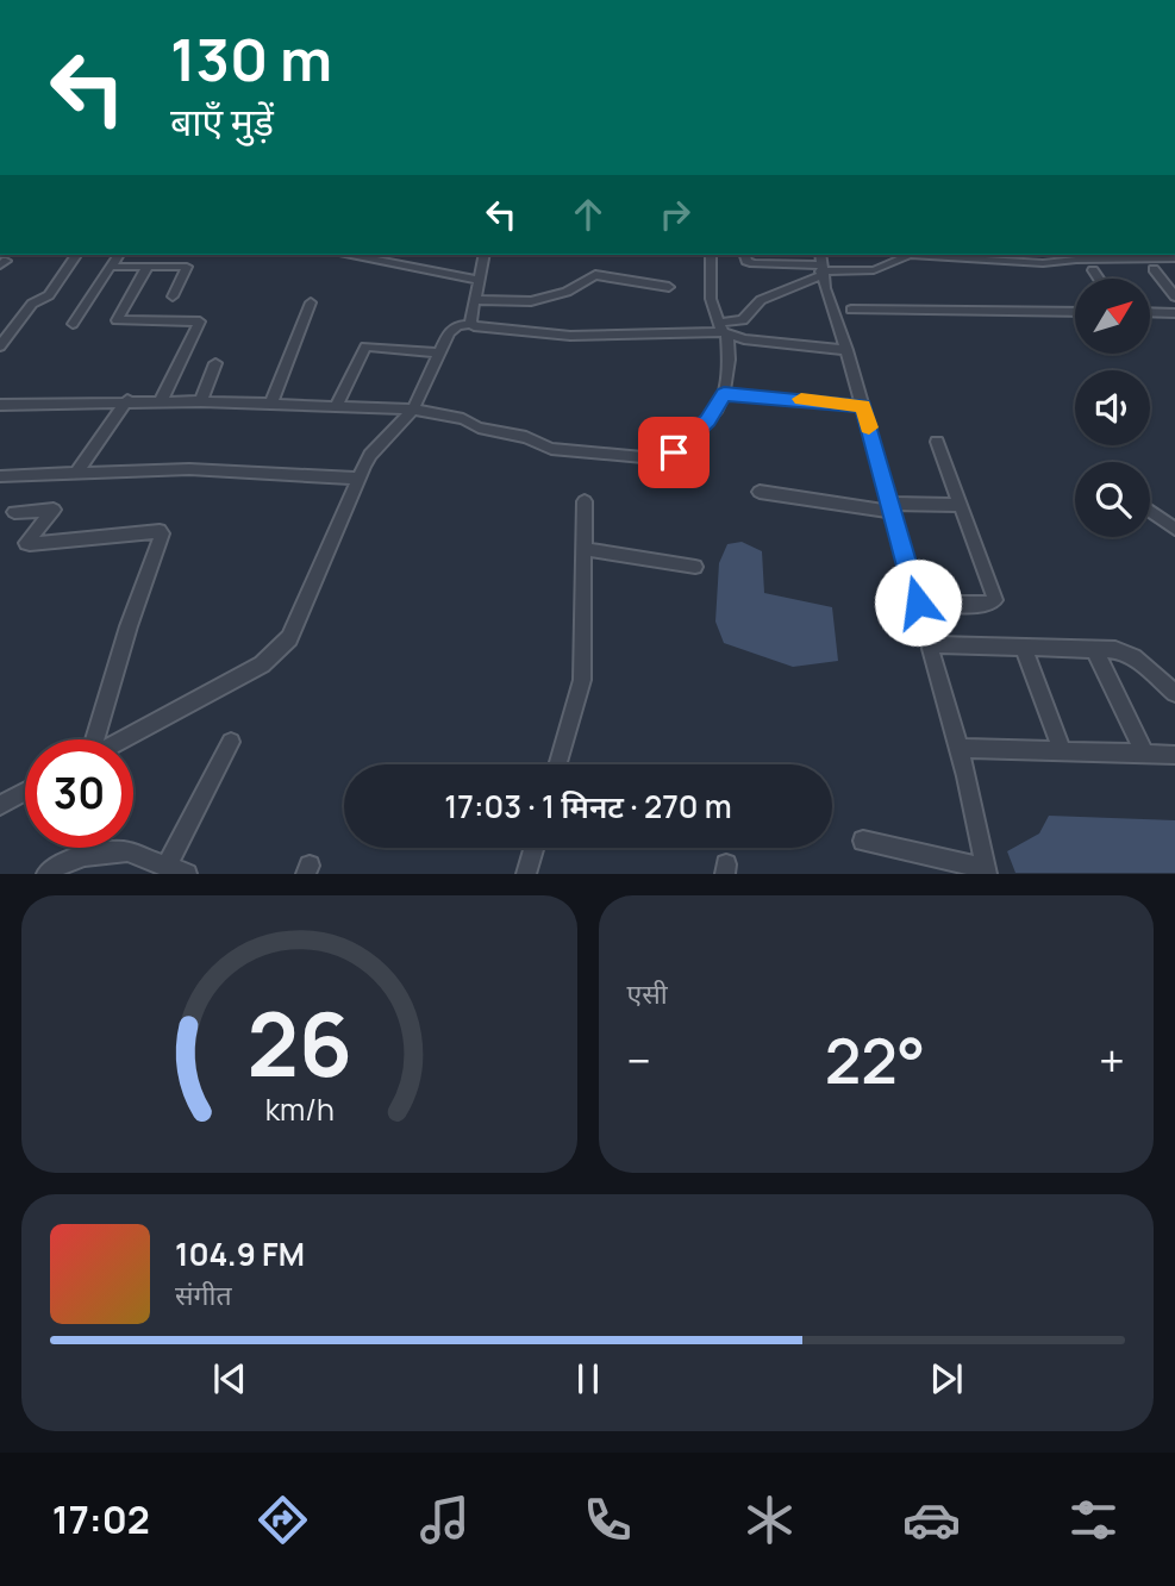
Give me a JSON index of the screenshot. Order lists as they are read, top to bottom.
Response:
{
  "north": "top right",
  "page": {
    "turn": ["130 m", "बाएँ मुड़ें"],
    "limit": "30",
    "trip": "17:03 · 1 मिनट · 270 m",
    "tile": "एसी",
    "heat": ["−", "22°", "+"],
    "song": ["104.9 FM", "संगीत"],
    "tabs": "17:02",
    "gauge": ["26", "km/h"]
  }
}
